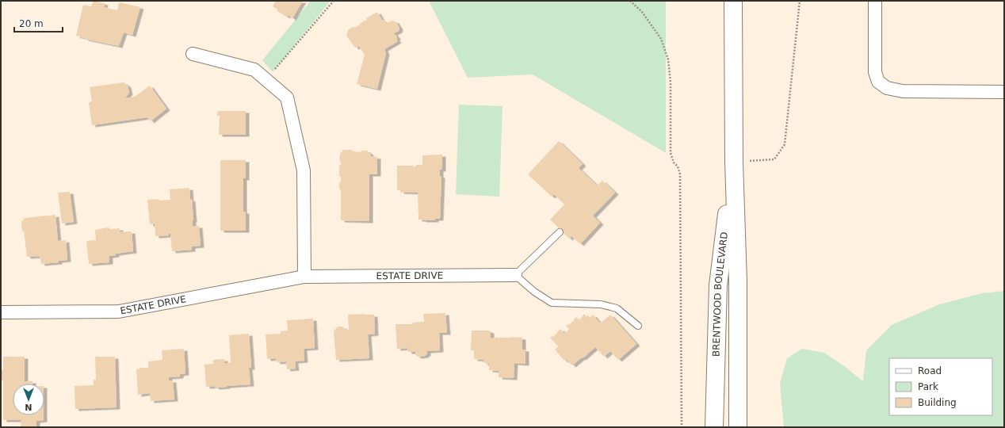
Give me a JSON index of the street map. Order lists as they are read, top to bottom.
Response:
{
  "streets": {
    "street": ["ESTATE DRIVE", "BRENTWOOD BOULEVARD"]
  },
  "legend": ["Road", "Park", "Building"],
  "scale_bar": "20 m",
  "north": "bottom"
}
